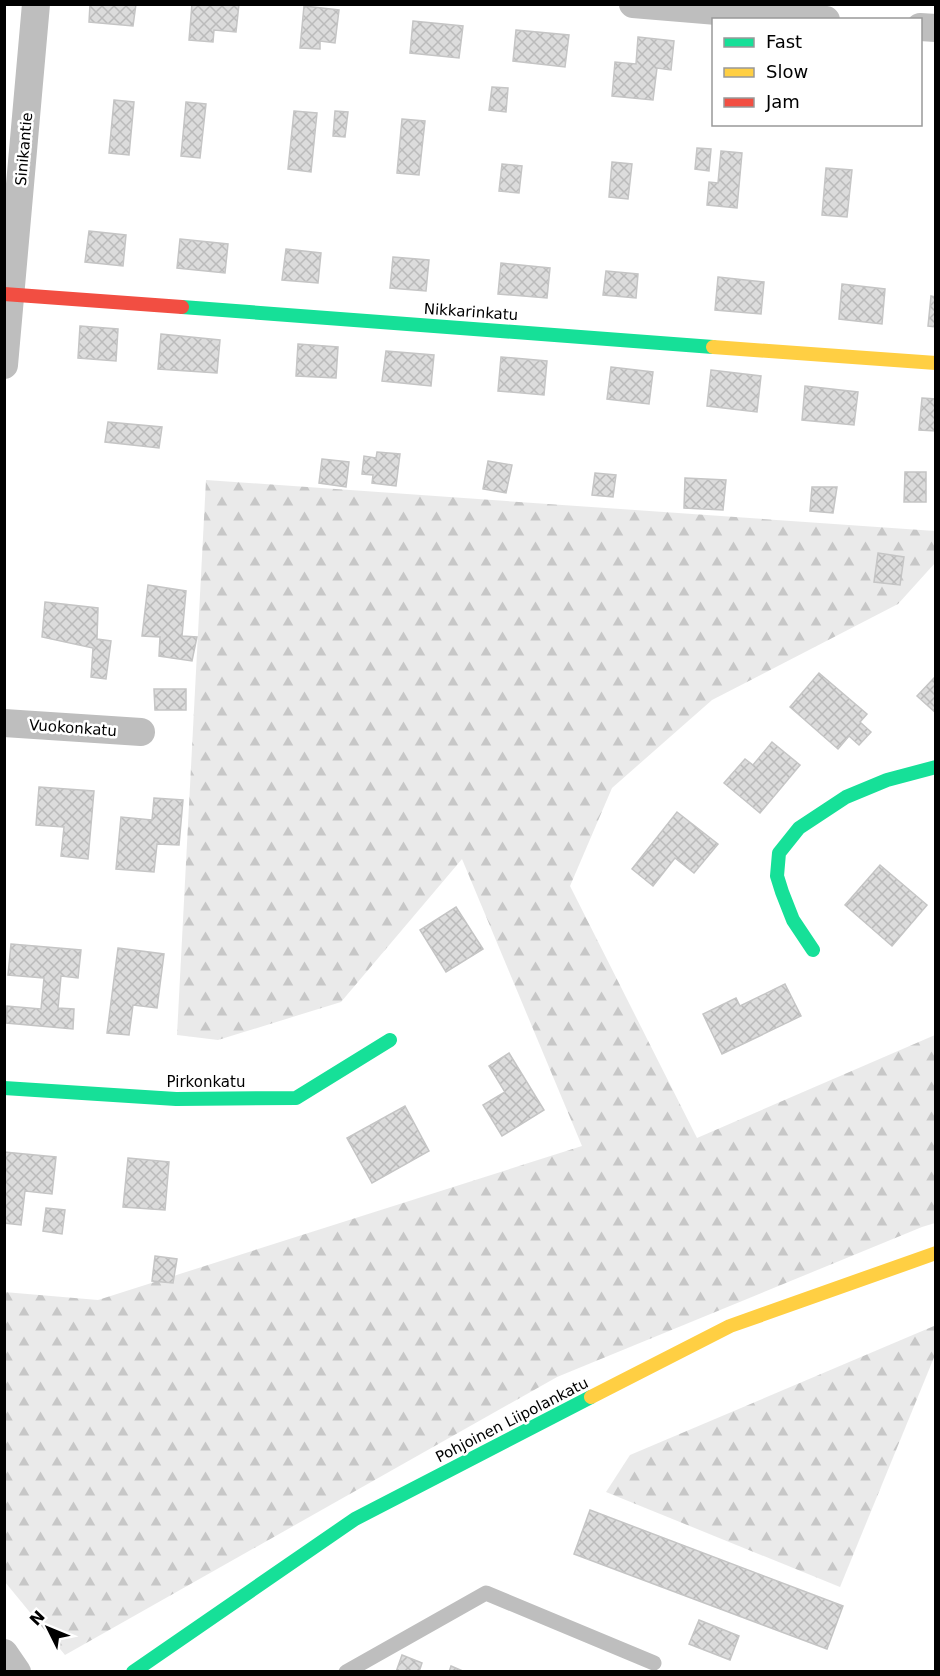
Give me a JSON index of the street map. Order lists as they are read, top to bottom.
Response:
{
  "streets": {
    "street": [
      "Sinikantie",
      "Nikkarinkatu",
      "Vuokonkatu",
      "Pirkonkatu",
      "Pohjoinen Liipolankatu"
    ]
  },
  "crossings": [
    ["Sinikantie", "Nikkarinkatu"]
  ],
  "legend": ["Fast", "Slow", "Jam"],
  "north": "top left"
}
